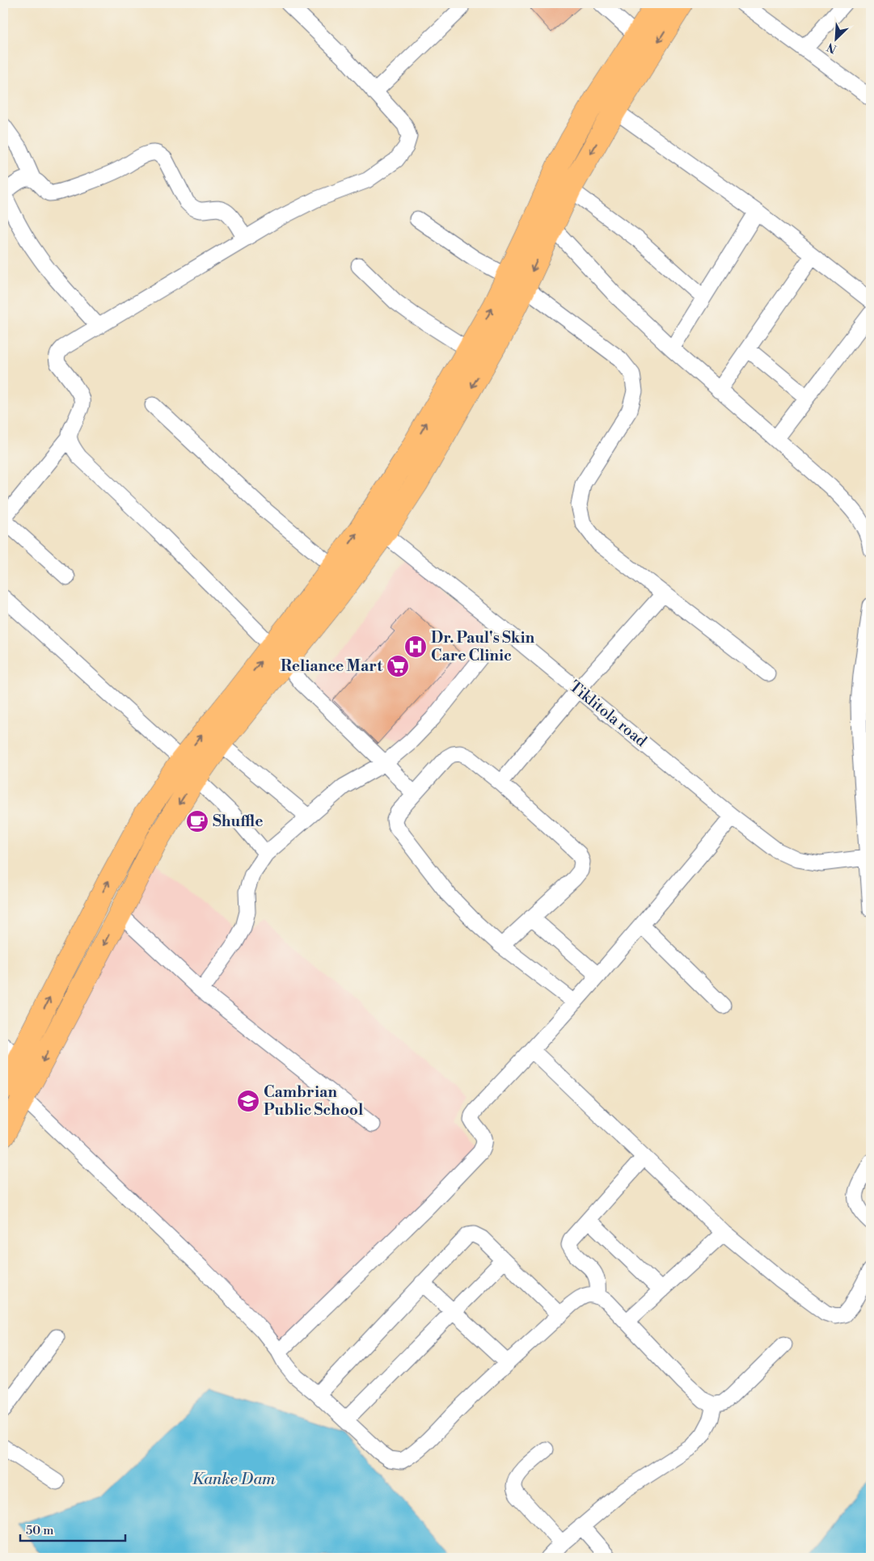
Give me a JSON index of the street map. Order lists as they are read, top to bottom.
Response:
{
  "streets": {
    "street": ["Tiklitola road"]
  },
  "water": ["Kanke Dam"],
  "places": {
    "hospital": ["Dr. Paul's Skin Care Clinic"],
    "supermarket": ["Reliance Mart"],
    "cafe": ["Shuffle"],
    "school or university": ["Cambrian Public School"]
  },
  "scale_bar": "50 m",
  "north": "bottom left"
}
